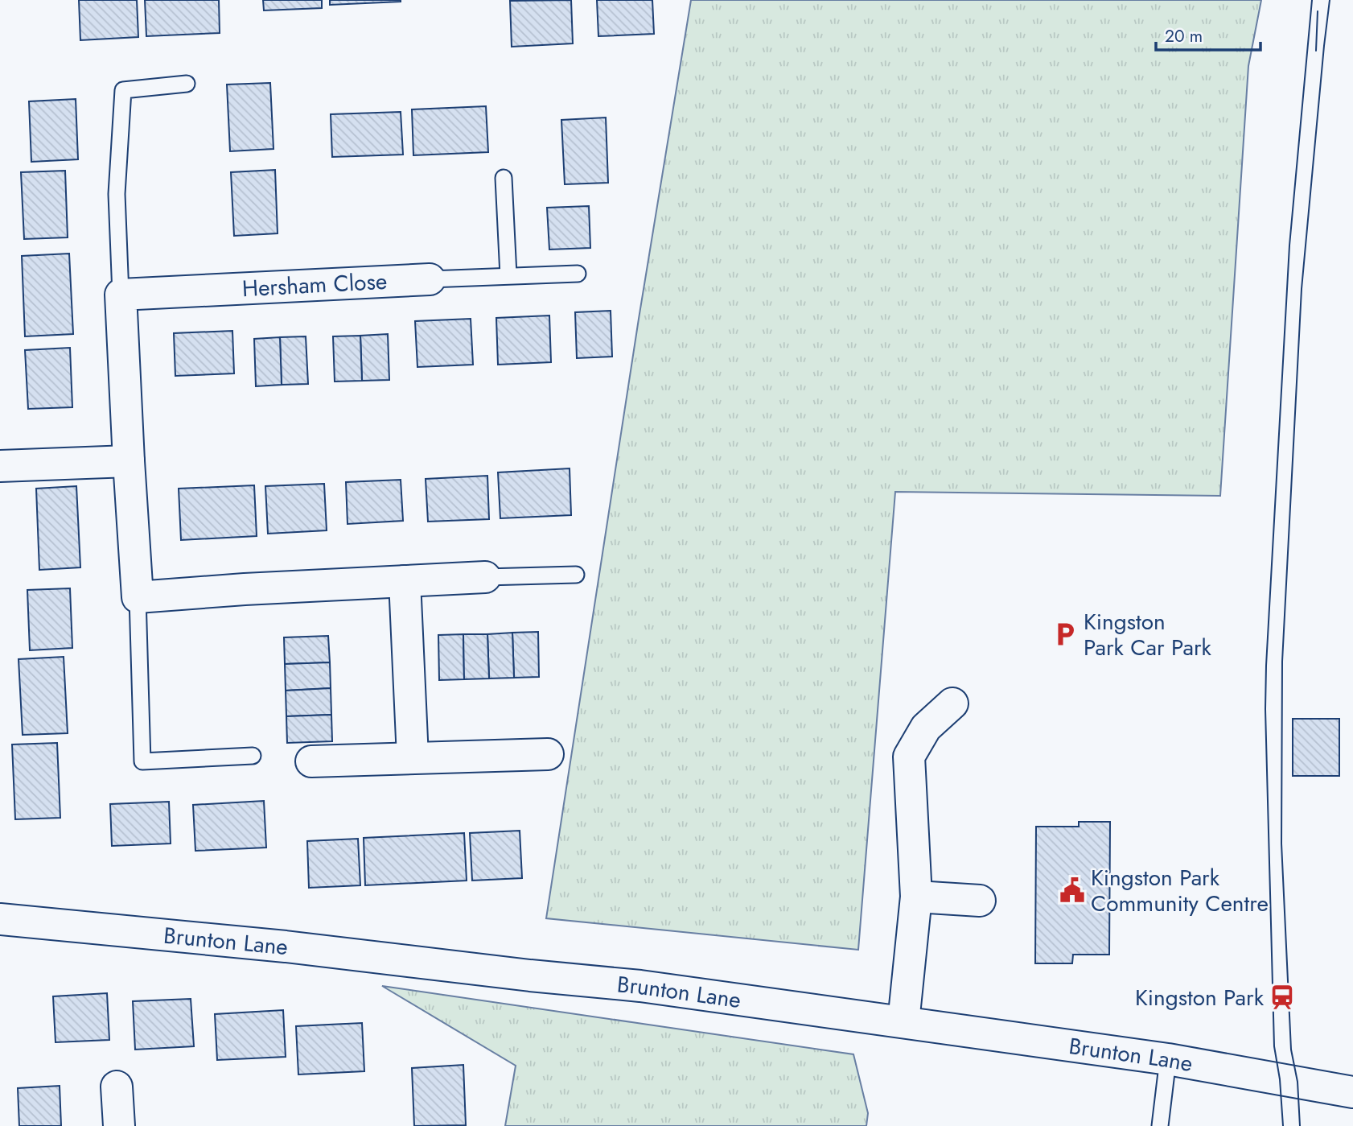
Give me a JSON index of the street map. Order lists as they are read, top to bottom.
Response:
{
  "streets": {
    "street": ["Hersham Close", "Brunton Lane"]
  },
  "places": {
    "parking": ["Kingston Park Car Park"],
    "public building": ["Kingston Park Community Centre"],
    "station": ["Kingston Park"]
  },
  "scale_bar": "20 m"
}
